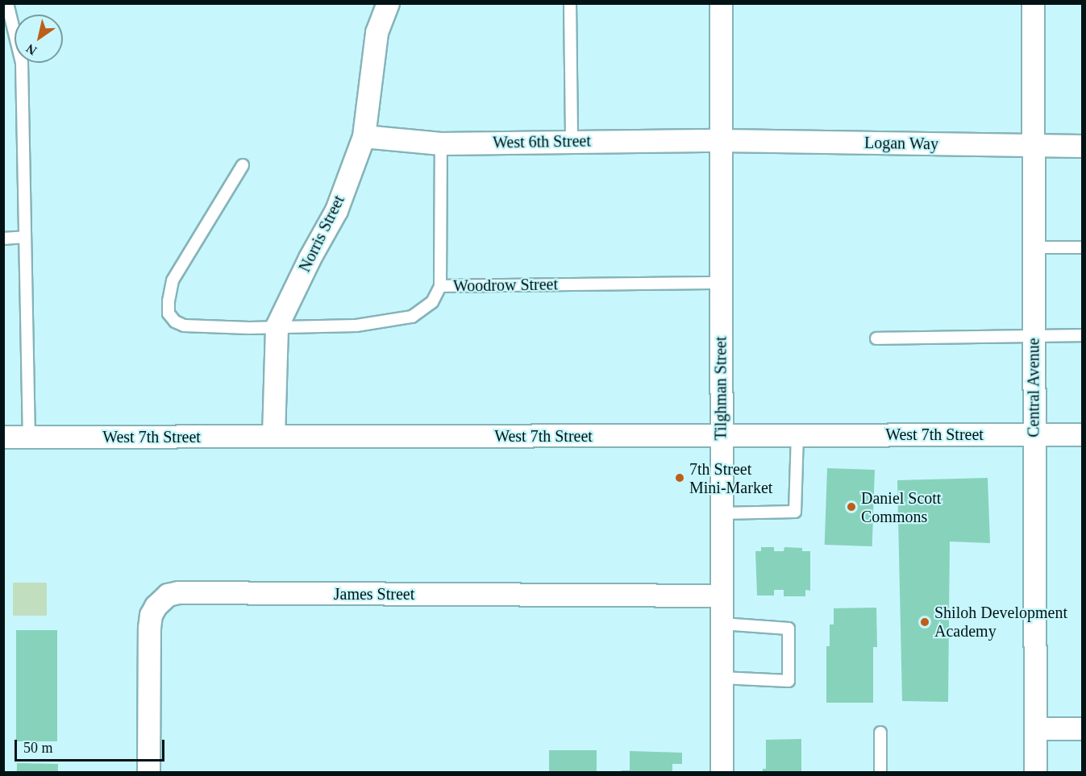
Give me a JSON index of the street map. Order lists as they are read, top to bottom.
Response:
{
  "streets": {
    "street": [
      "West 6th Street",
      "Logan Way",
      "Norris Street",
      "Central Avenue",
      "Tilghman Street",
      "West 7th Street",
      "James Street"
    ],
    "lane": ["Woodrow Street"]
  },
  "crossings": [
    ["West 6th Street", "Logan Way"],
    ["West 6th Street", "Norris Street"],
    ["West 6th Street", "Tilghman Street"],
    ["Logan Way", "Central Avenue"],
    ["Logan Way", "Tilghman Street"],
    ["Norris Street", "Woodrow Street"],
    ["Norris Street", "West 7th Street"],
    ["Woodrow Street", "Tilghman Street"],
    ["Central Avenue", "West 7th Street"],
    ["Tilghman Street", "West 7th Street"],
    ["Tilghman Street", "James Street"]
  ],
  "places": ["7th Street Mini-Market", "Daniel Scott Commons", "Shiloh Development Academy"],
  "scale_bar": "50 m",
  "north": "bottom left"
}
